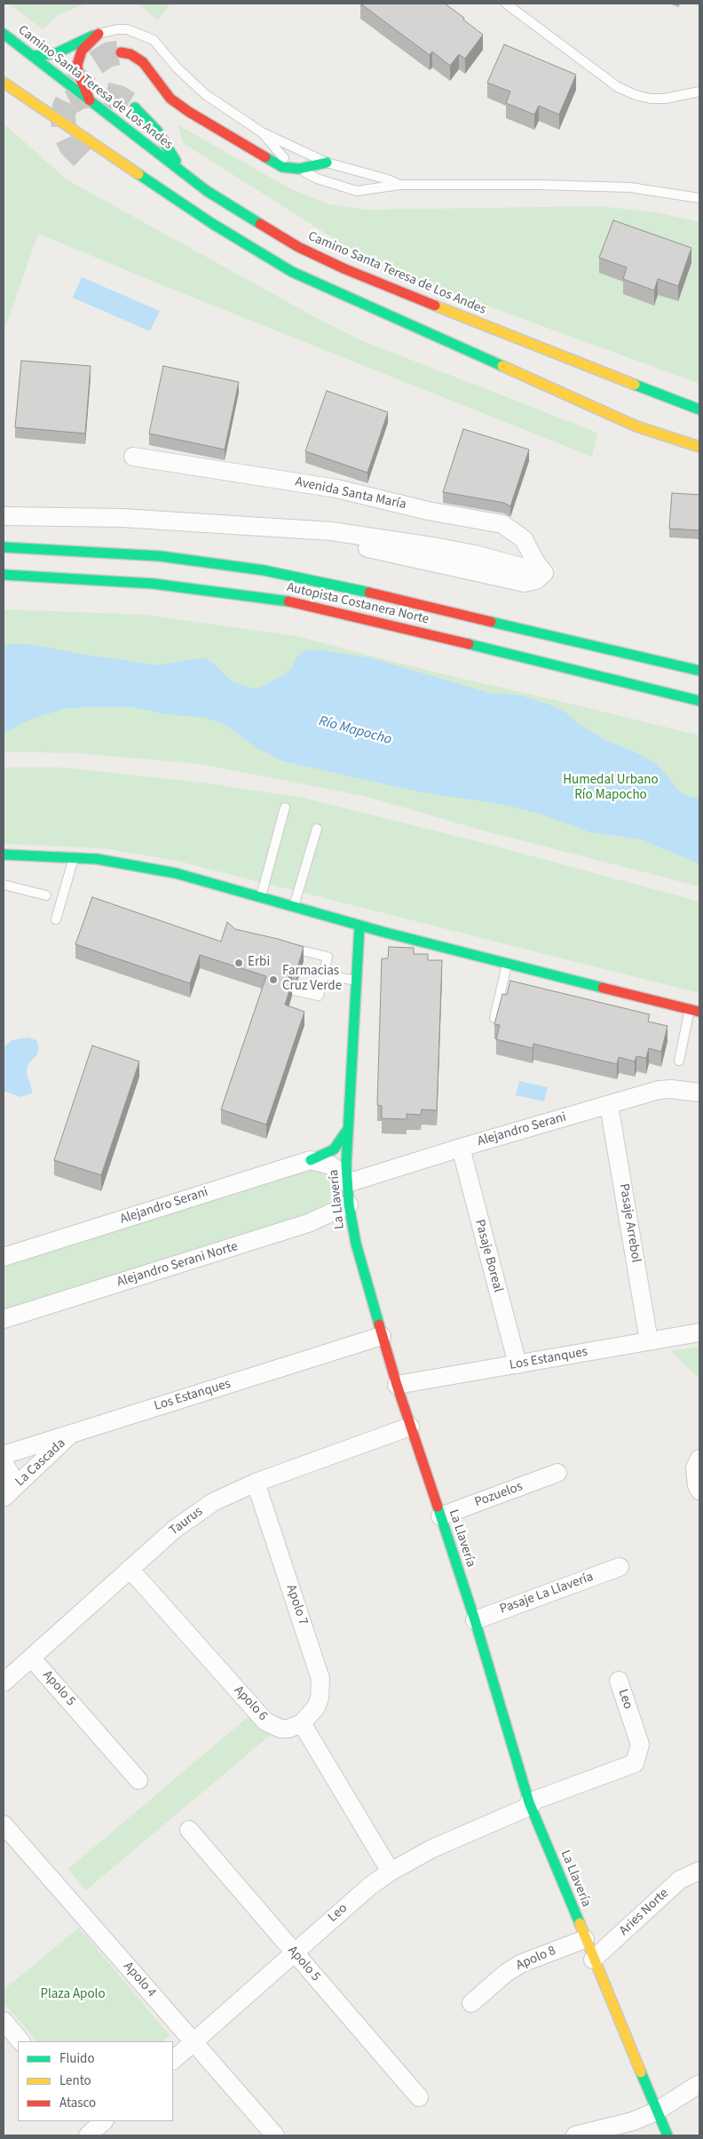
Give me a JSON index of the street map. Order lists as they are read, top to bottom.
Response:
{
  "streets": {
    "main road": ["Camino Santa Teresa de Los Andes", "Autopista Costanera Norte", "La Llavería"],
    "street": [
      "Avenida Santa María",
      "Alejandro Serani",
      "Pasaje Arrebol",
      "Pasaje Boreal",
      "Alejandro Serani Norte",
      "Los Estanques",
      "La Cascada",
      "Pozuelos",
      "Taurus",
      "Pasaje La Llavería",
      "Apolo 7",
      "Apolo 5",
      "Leo",
      "Apolo 6",
      "Aries Norte",
      "Apolo 8",
      "Apolo 4"
    ]
  },
  "crossings": [
    ["Alejandro Serani", "La Llavería"],
    ["Alejandro Serani", "Pasaje Arrebol"],
    ["Alejandro Serani", "Pasaje Boreal"],
    ["La Llavería", "Alejandro Serani Norte"],
    ["La Llavería", "Los Estanques"],
    ["La Llavería", "Pozuelos"],
    ["La Llavería", "Taurus"],
    ["La Llavería", "Pasaje La Llavería"],
    ["La Llavería", "Leo"],
    ["La Llavería", "Aries Norte"],
    ["La Llavería", "Apolo 8"],
    ["Pasaje Arrebol", "Los Estanques"],
    ["Pasaje Boreal", "Los Estanques"],
    ["Los Estanques", "La Cascada"],
    ["Taurus", "Apolo 7"],
    ["Taurus", "Apolo 5"],
    ["Taurus", "Apolo 6"],
    ["Apolo 7", "Apolo 6"],
    ["Apolo 5", "Leo"],
    ["Leo", "Apolo 4"]
  ],
  "water": ["Río Mapocho"],
  "parks": ["Humedal Urbano Río Mapocho", "Plaza Apolo"],
  "places": ["Erbi", "Farmacias Cruz Verde"],
  "legend": ["Fluido", "Lento", "Atasco"]
}
